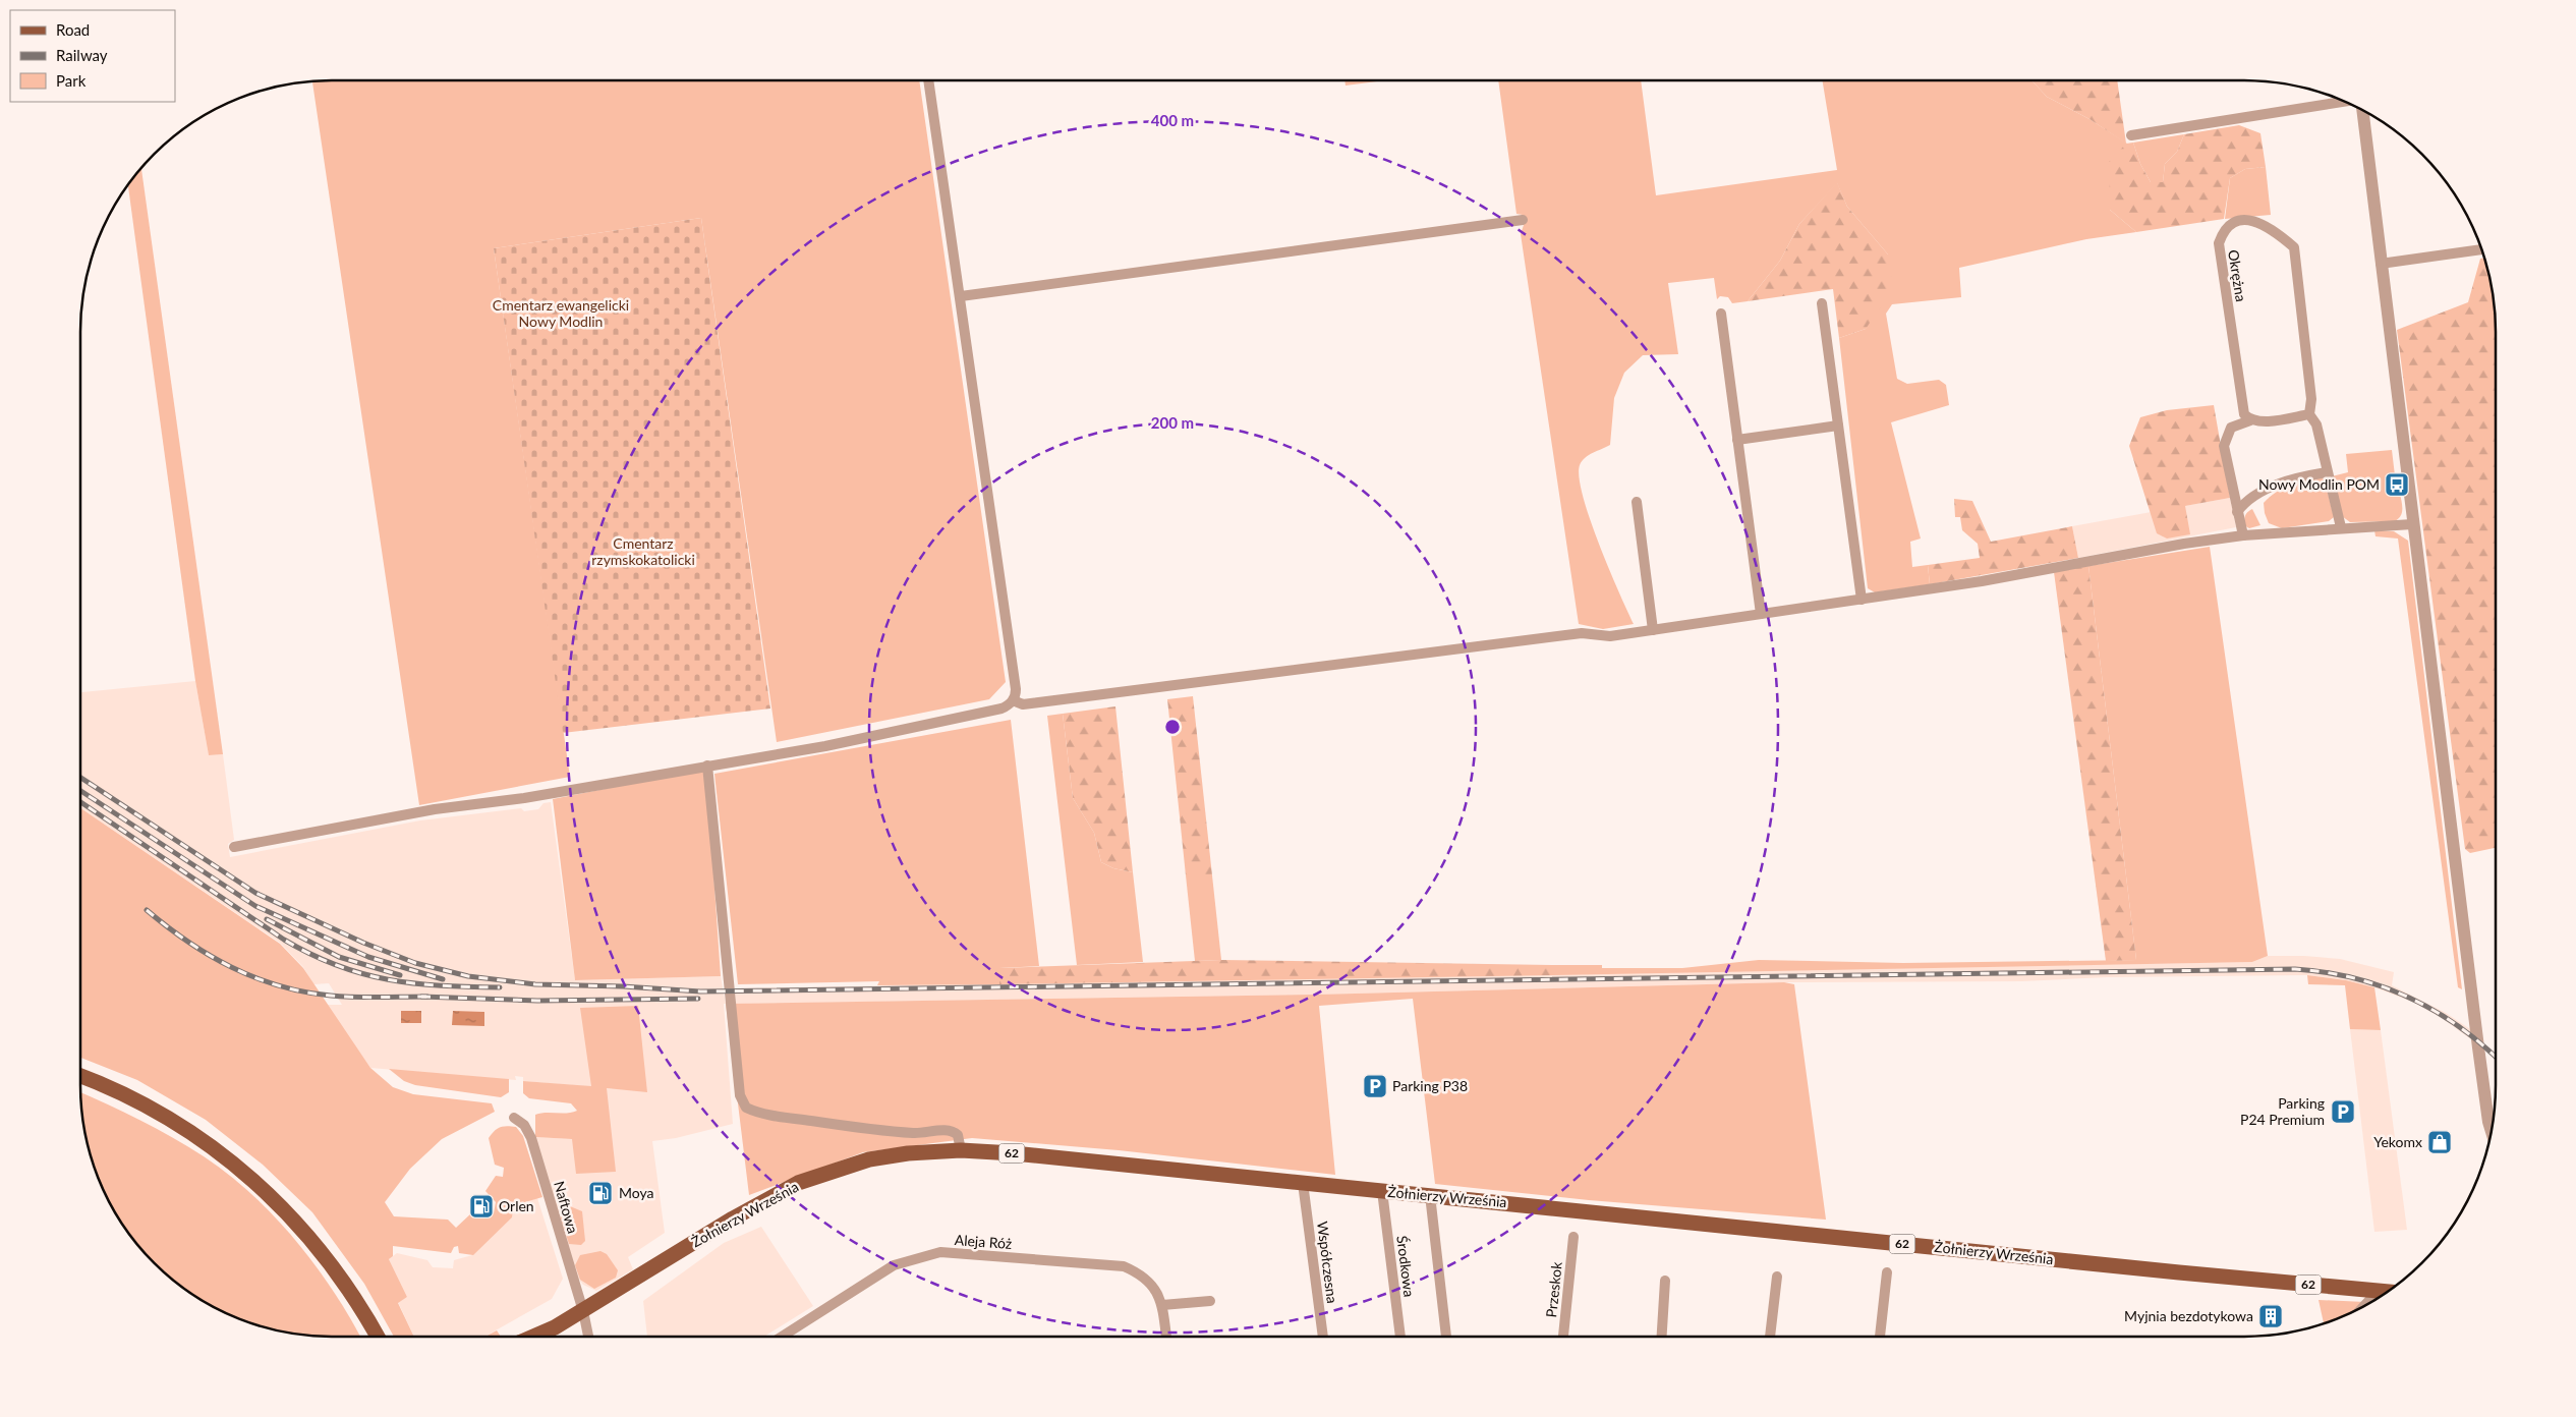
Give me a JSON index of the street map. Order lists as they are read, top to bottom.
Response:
{
  "streets": {
    "main road": ["62", "Żołnierzy Września"],
    "street": [
      "Okrężna",
      "Naftowa",
      "Aleja Róż",
      "Współczesna",
      "Środkowa",
      "Przeskok"
    ]
  },
  "crossings": [
    ["Żołnierzy Września", "Naftowa"],
    ["Żołnierzy Września", "Współczesna"],
    ["Żołnierzy Września", "Środkowa"]
  ],
  "parks": ["Cmentarz ewangelicki Nowy Modlin", "Cmentarz rzymskokatolicki"],
  "places": {
    "bus stop": ["Nowy Modlin POM"],
    "parking": ["Parking P38", "Parking P24 Premium"],
    "shop": ["Yekomx"],
    "fuel station": ["Moya", "Orlen"],
    "building": ["Myjnia bezdotykowa"]
  },
  "legend": ["Road", "Railway", "Park"],
  "rings": ["400 m", "200 m"]
}
